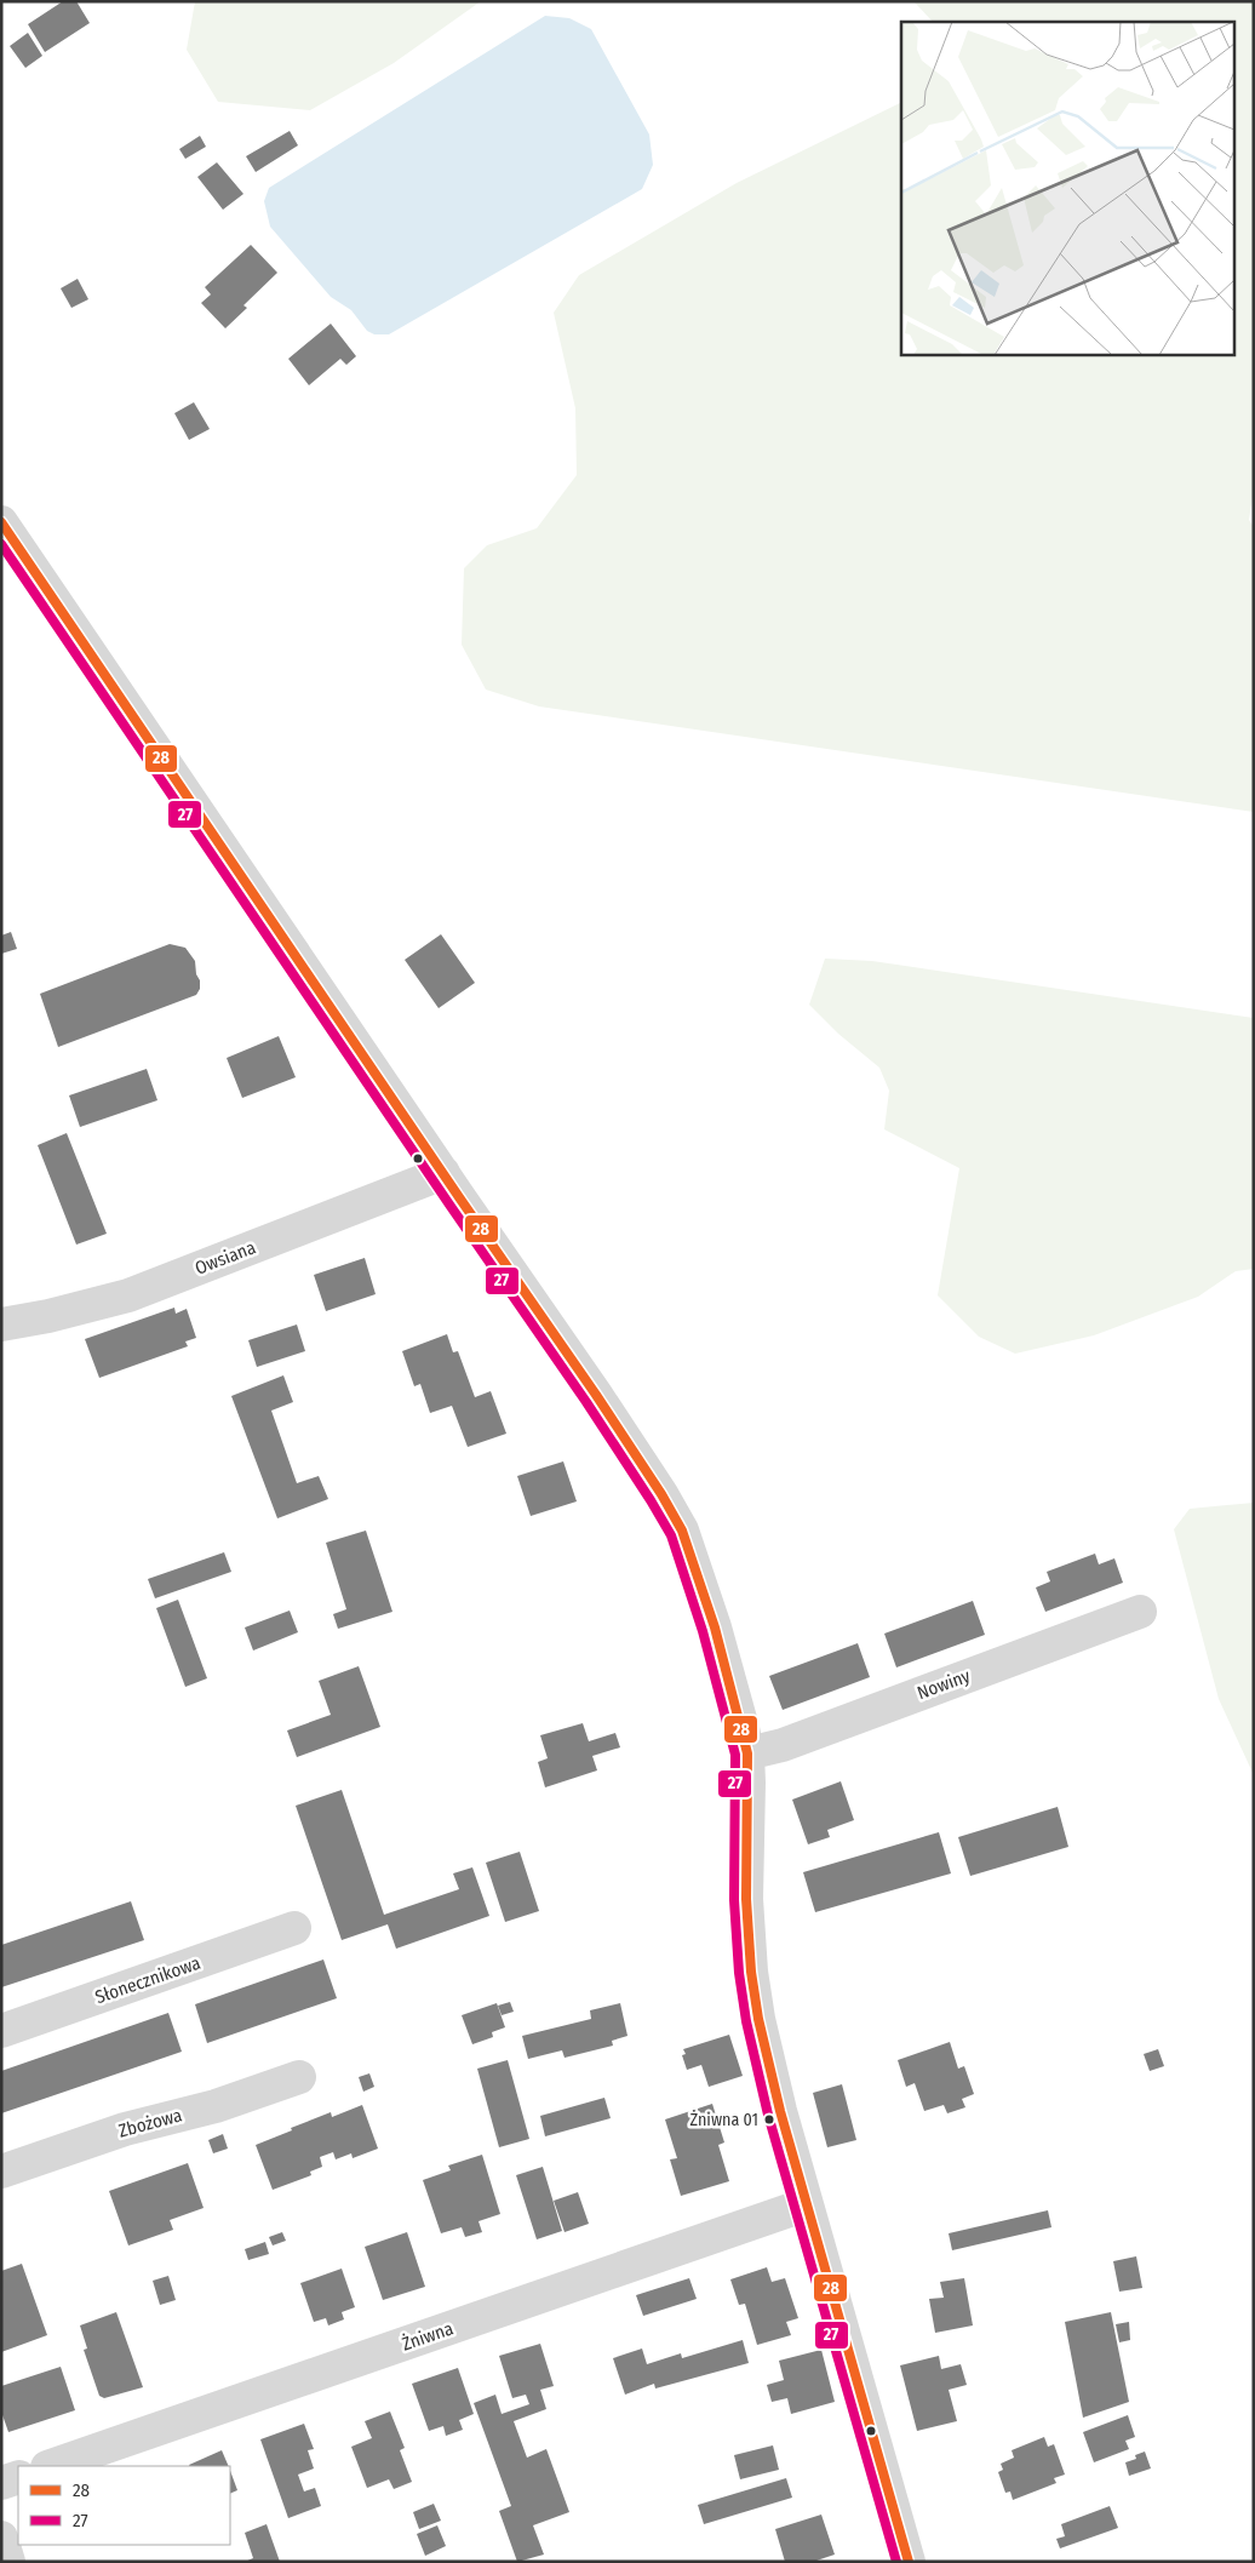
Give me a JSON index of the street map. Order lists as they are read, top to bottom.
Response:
{
  "streets": {
    "street": [
      "Owsiana",
      "Nowiny",
      "Słonecznikowa",
      "Zbożowa",
      "Żniwna"
    ]
  },
  "places": ["Żniwna 01"],
  "lines": ["transit line 28", "transit line 27"],
  "legend": ["28", "27"]
}
